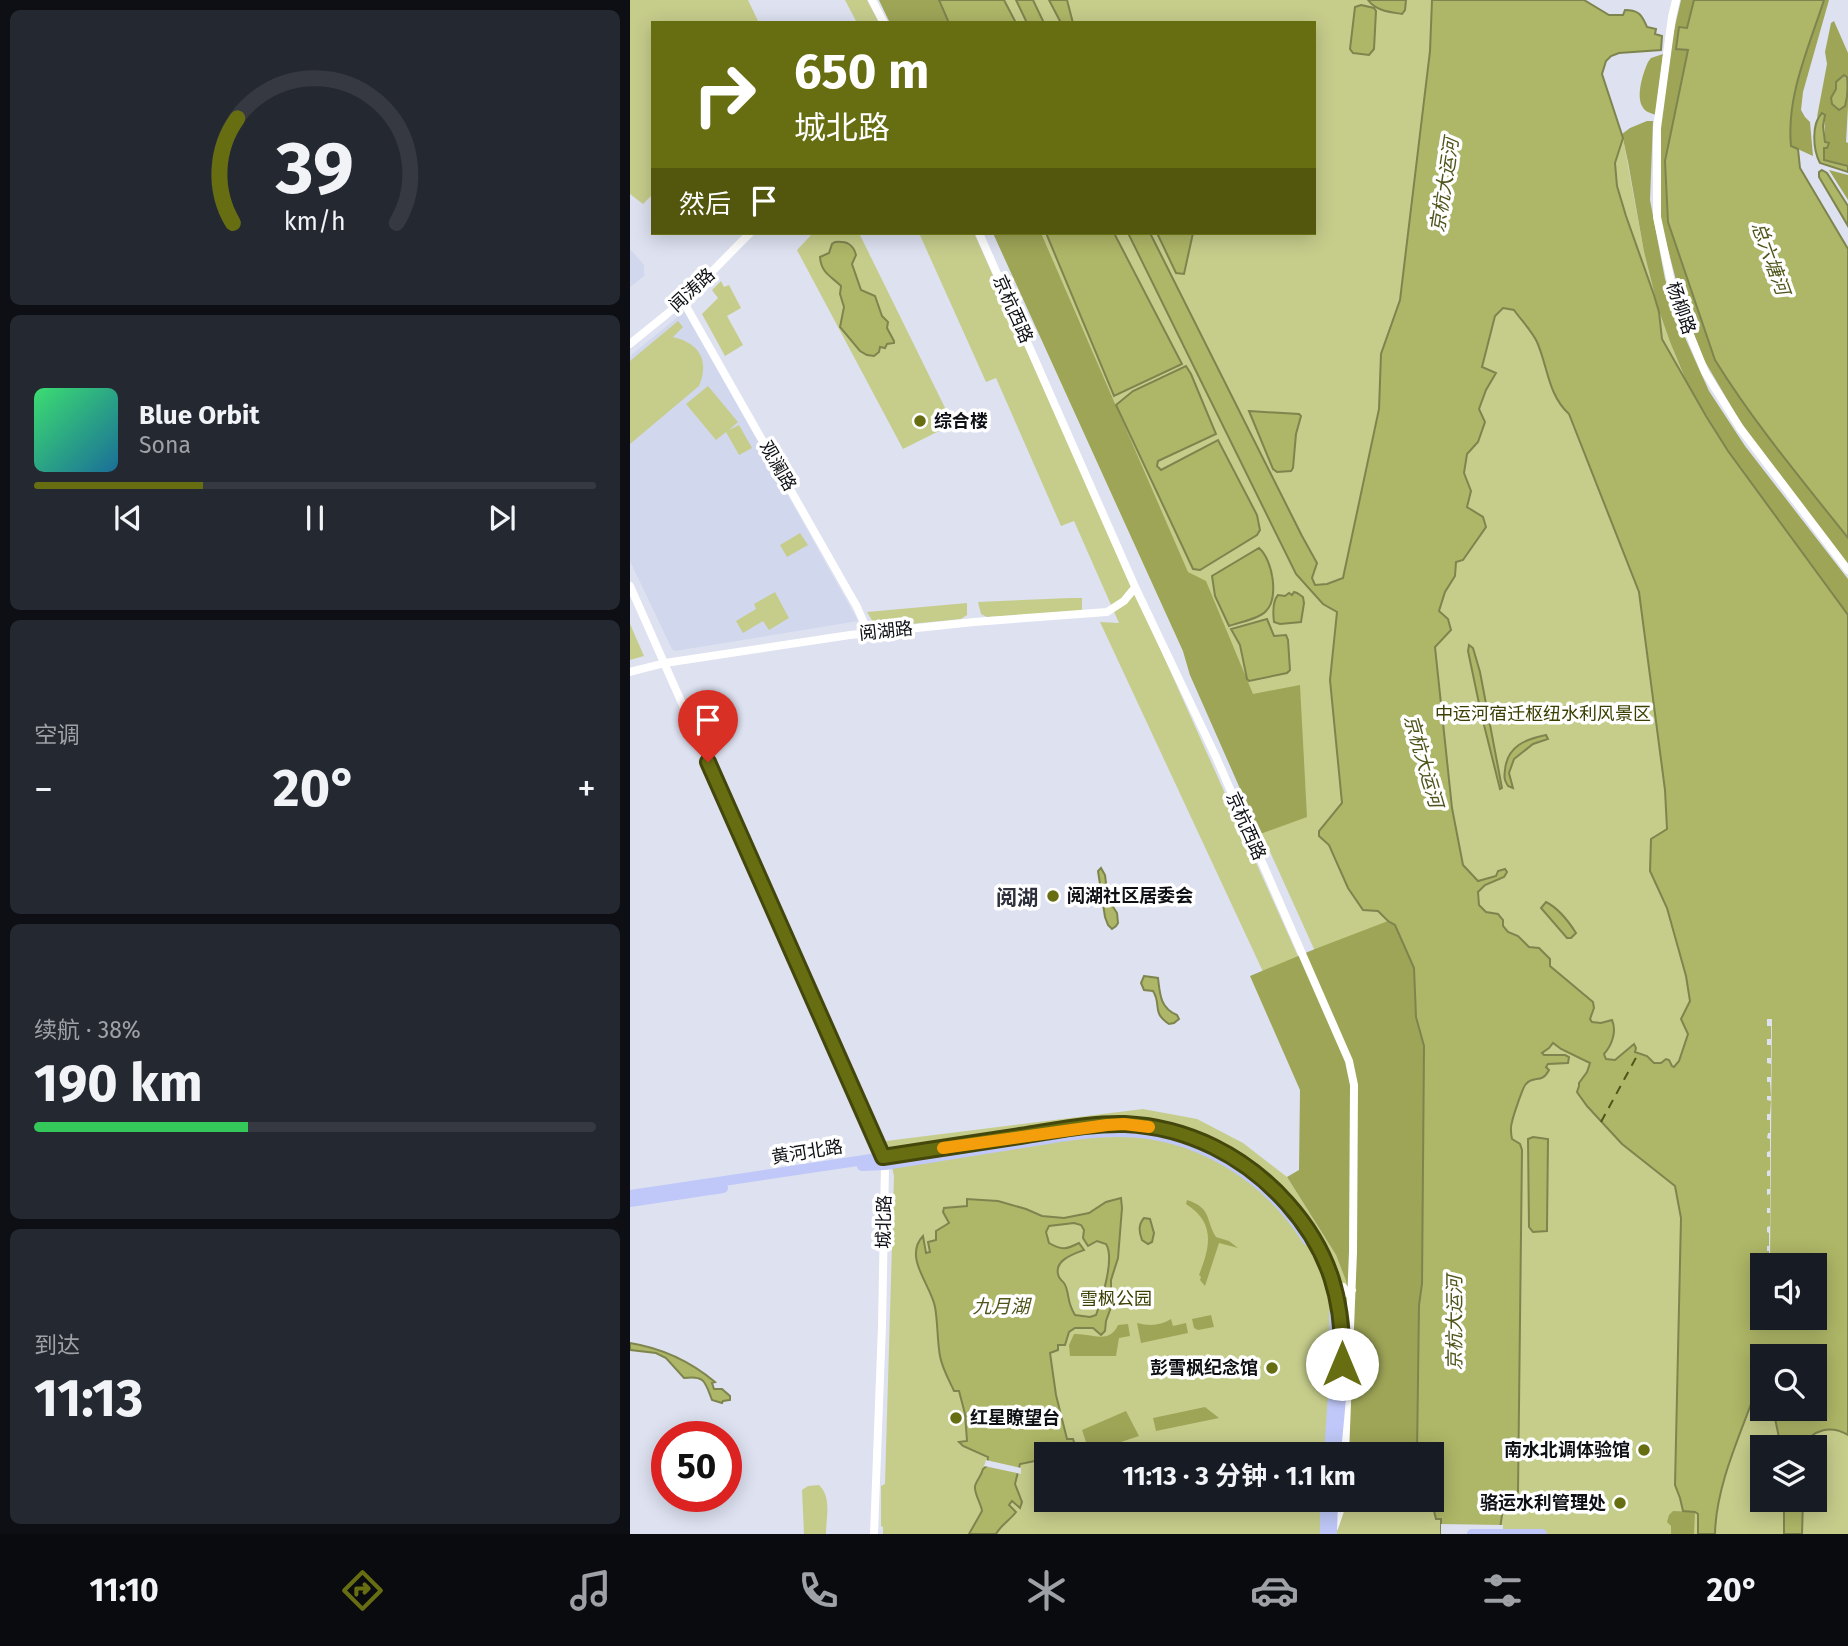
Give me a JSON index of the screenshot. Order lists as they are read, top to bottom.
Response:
{
  "streets": {
    "main road": ["黄河北路"],
    "street": [
      "闻涛路",
      "杨柳路",
      "京杭西路",
      "观澜路",
      "阅湖路",
      "城北路"
    ]
  },
  "crossings": [
    ["闻涛路", "观澜路"],
    ["京杭西路", "阅湖路"],
    ["观澜路", "阅湖路"],
    ["阅湖路", "城北路"],
    ["黄河北路", "城北路"]
  ],
  "districts": ["阅湖"],
  "water": ["京杭大运河", "总六塘河", "九月湖"],
  "parks": ["中运河宿迁枢纽水利风景区", "雪枫公园"],
  "places": [
    "综合楼",
    "阅湖社区居委会",
    "彭雪枫纪念馆",
    "红星瞭望台",
    "南水北调体验馆",
    "骆运水利管理处"
  ],
  "page": {
    "turn": ["650 m", "城北路"],
    "then": "然后",
    "song": ["Blue Orbit", "Sona"],
    "tile": [
      "空调",
      ["续航 · 38%", "190 km"],
      ["到达", "11:13"]
    ],
    "heat": ["−", "20°", "+"],
    "limit": "50",
    "trip": "11:13 · 3 分钟 · 1.1 km",
    "tabs": ["11:10", "20°"],
    "gauge": ["39", "km/h"]
  }
}
